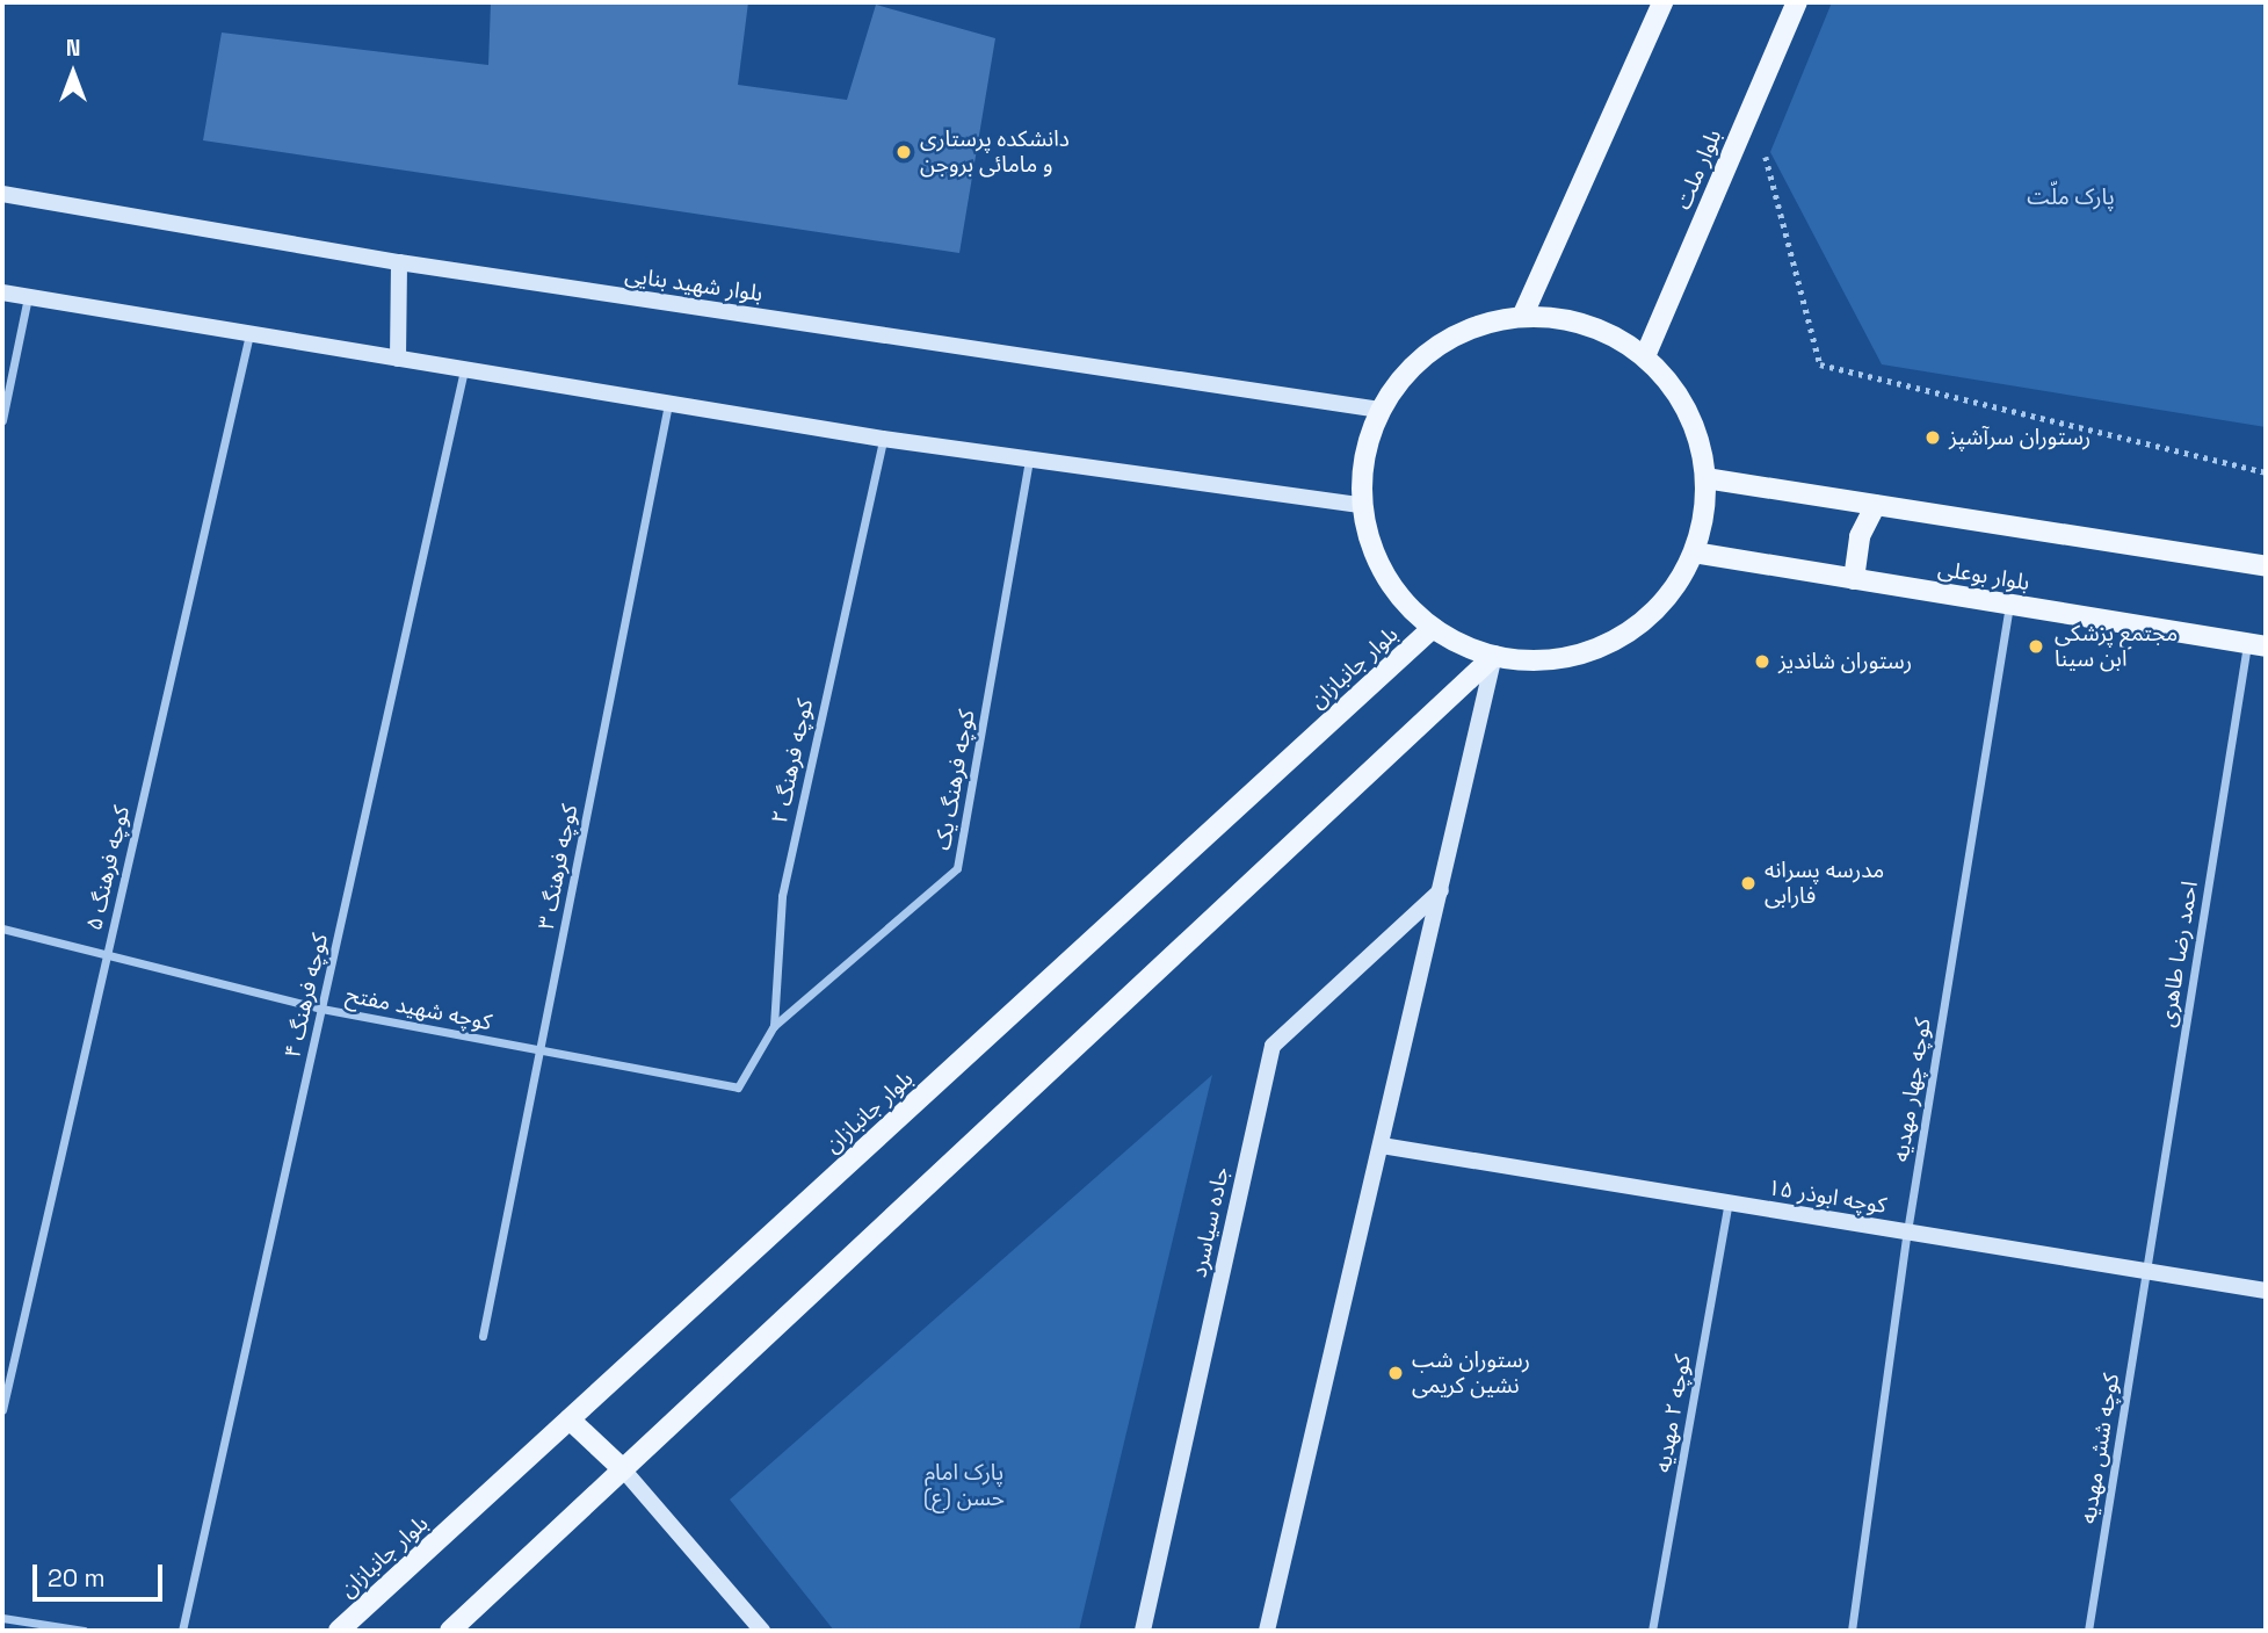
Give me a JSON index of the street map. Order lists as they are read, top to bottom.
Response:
{
  "streets": {
    "main road": [
      "بلوار ملت",
      "بلوار شهید بنایی",
      "بلوار بوعلی",
      "بلوار جانبازان",
      "کوچه ابوذر ۱۵",
      "جاده سیاسرد"
    ],
    "street": [
      "کوچه فرهنگ ۲",
      "کوچه فرهنگ یک",
      "کوچه فرهنگ ۳",
      "کوچه فرهنگ ۵",
      "احمد رضا طاهری",
      "کوچه فرهنگ ۴",
      "کوچه شهید مفتح",
      "کوچه چهار مهدیه",
      "کوچه ۲ مهدیه",
      "کوچه شش مهدیه"
    ]
  },
  "crossings": [
    ["بلوار بوعلی", "احمد رضا طاهری"],
    ["بلوار بوعلی", "کوچه چهار مهدیه"],
    ["کوچه فرهنگ ۲", "کوچه فرهنگ یک"],
    ["کوچه فرهنگ ۲", "کوچه شهید مفتح"],
    ["کوچه فرهنگ ۳", "کوچه شهید مفتح"],
    ["کوچه فرهنگ ۵", "کوچه شهید مفتح"],
    ["احمد رضا طاهری", "کوچه ابوذر ۱۵"],
    ["احمد رضا طاهری", "کوچه شش مهدیه"],
    ["کوچه فرهنگ ۴", "کوچه شهید مفتح"],
    ["کوچه چهار مهدیه", "کوچه ابوذر ۱۵"],
    ["کوچه ابوذر ۱۵", "کوچه ۲ مهدیه"],
    ["کوچه ابوذر ۱۵", "کوچه شش مهدیه"]
  ],
  "parks": ["پارک ملّت", "پارک امام حسن (ع)"],
  "places": [
    "دانشکده پرستاری و مامائی بروجن",
    "رستوران سرآشپز",
    "مجتمع پزشکی ابن سینا",
    "رستوران شاندیز",
    "مدرسه پسرانه فارابی",
    "رستوران شب نشین کریمی"
  ],
  "scale_bar": "20 m",
  "north": "top"
}
